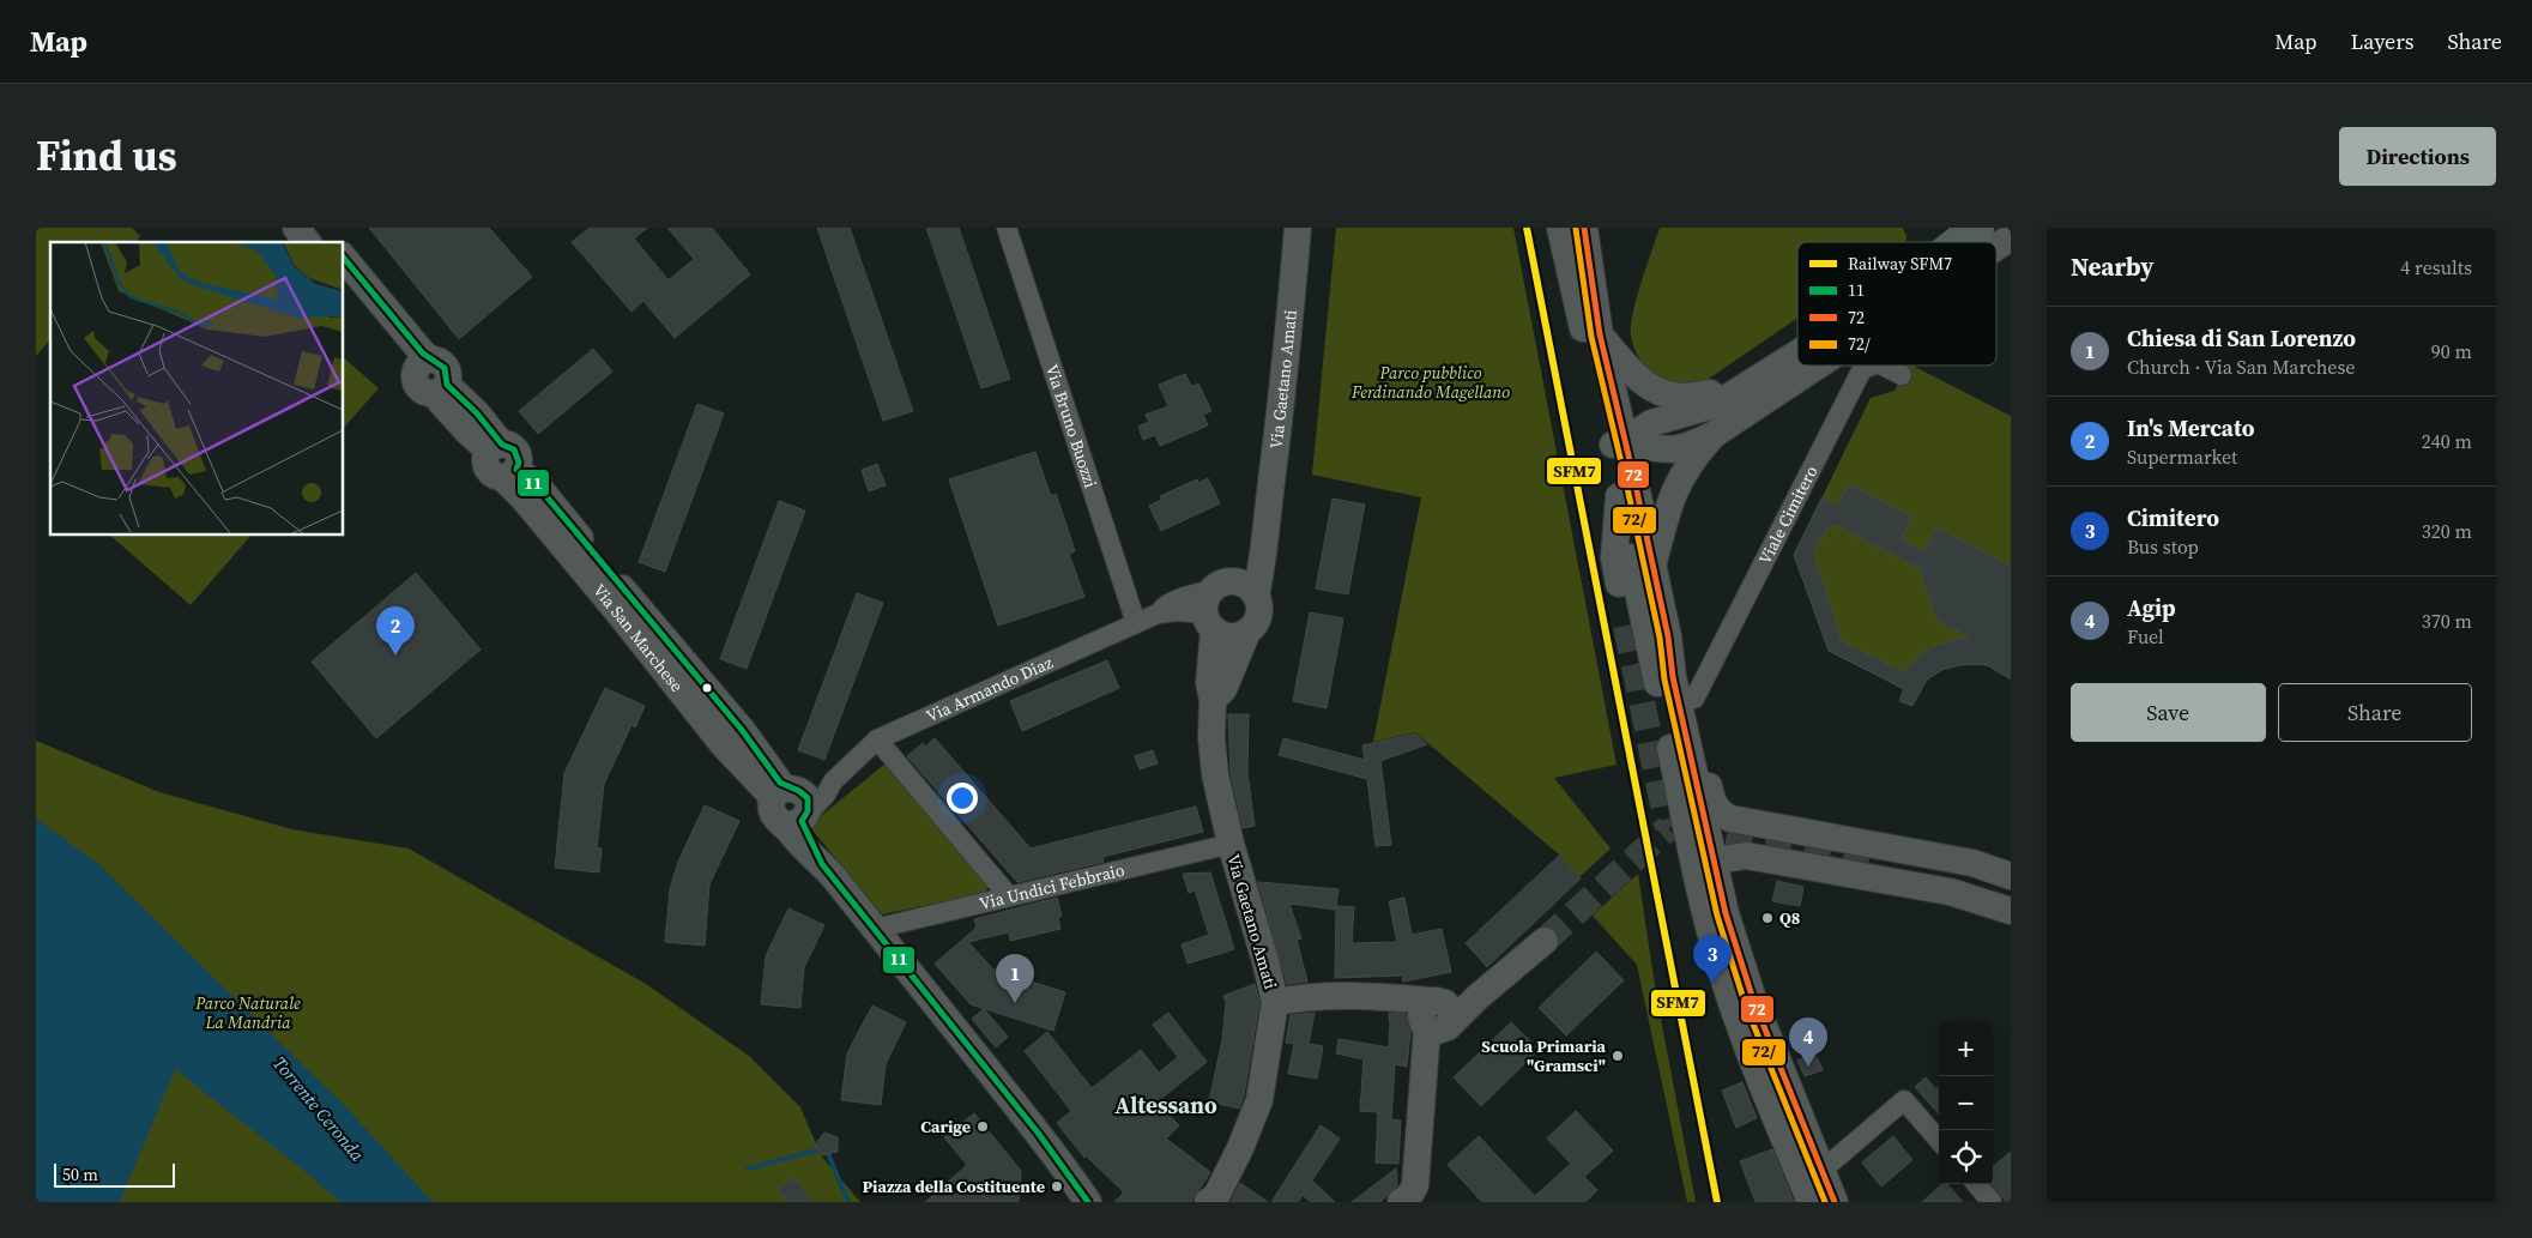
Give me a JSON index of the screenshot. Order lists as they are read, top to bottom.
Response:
{
  "streets": {
    "street": [
      "Via Gaetano Amati",
      "Via Bruno Buozzi",
      "Viale Cimitero",
      "Via San Marchese",
      "Via Armando Diaz",
      "Via Undici Febbraio"
    ]
  },
  "crossings": [
    ["Via Gaetano Amati", "Via Armando Diaz"],
    ["Via Gaetano Amati", "Via Undici Febbraio"],
    ["Via Bruno Buozzi", "Via Armando Diaz"],
    ["Via San Marchese", "Via Armando Diaz"],
    ["Via San Marchese", "Via Undici Febbraio"]
  ],
  "districts": ["Altessano"],
  "water": ["Torrente Ceronda"],
  "parks": ["Parco pubblico Ferdinando Magellano", "Parco Naturale La Mandria"],
  "places": [
    "Q8",
    "Scuola Primaria \"Gramsci\"",
    "Carige",
    "Piazza della Costituente"
  ],
  "lines": [
    "rail line SFM7",
    "transit line 72",
    "transit line 72/",
    "transit line 11"
  ],
  "legend": [
    "Railway SFM7",
    "11",
    "72",
    "72/"
  ],
  "scale_bar": "50 m",
  "page": {
    "header": "Map",
    "nav": ["Map", "Layers", "Share"],
    "title": "Find us",
    "buttons": [
      "Directions",
      ["Save", "Share"]
    ],
    "heading": ["Nearby", "4 results"],
    "list": [
      {
        "mark": "1",
        "name": "Chiesa di San Lorenzo",
        "note": "Church · Via San Marchese",
        "value": "90 m"
      },
      {
        "mark": "2",
        "name": "In's Mercato",
        "note": "Supermarket",
        "value": "240 m"
      },
      {
        "mark": "3",
        "name": "Cimitero",
        "note": "Bus stop",
        "value": "320 m"
      },
      {
        "mark": "4",
        "name": "Agip",
        "note": "Fuel",
        "value": "370 m"
      }
    ],
    "pins": [
      "2",
      "3",
      "1",
      "4"
    ],
    "map_buttons": ["+", "−"],
    "scale": "50 m"
  }
}
